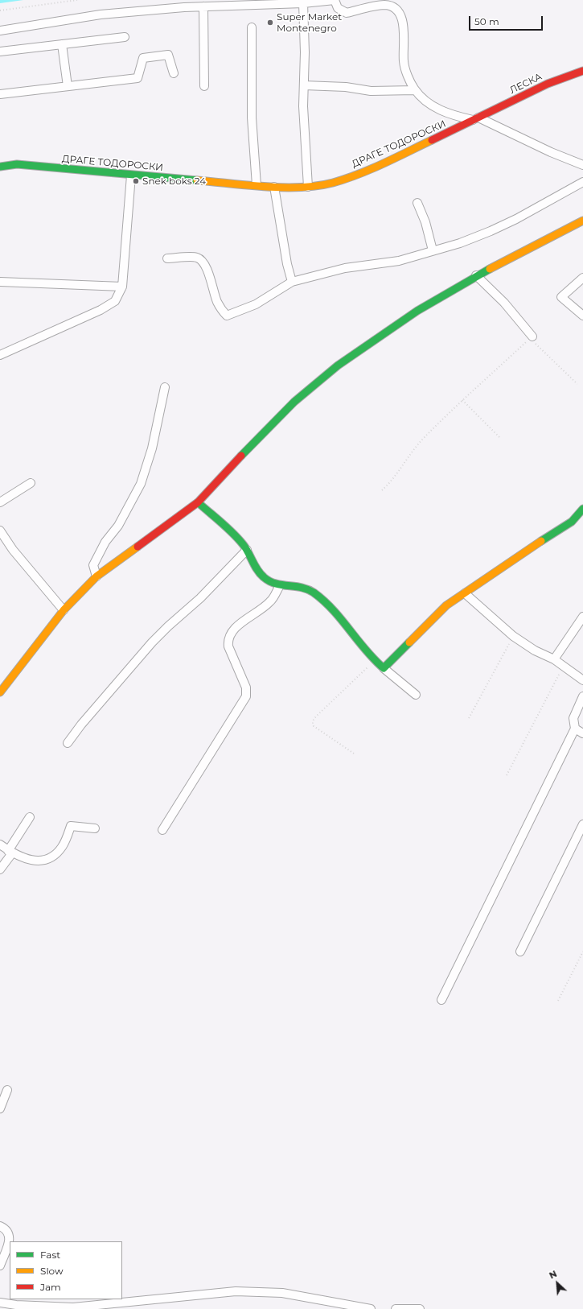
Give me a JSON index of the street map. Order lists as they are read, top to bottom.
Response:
{
  "streets": {
    "street": ["ЛЕСКА", "ДРАГЕ ТОДОРОСКИ"]
  },
  "crossings": [
    ["ЛЕСКА", "ДРАГЕ ТОДОРОСКИ"]
  ],
  "places": ["Super Market Montenegro", "Snek boks 24"],
  "legend": ["Fast", "Slow", "Jam"],
  "scale_bar": "50 m",
  "north": "top left"
}
